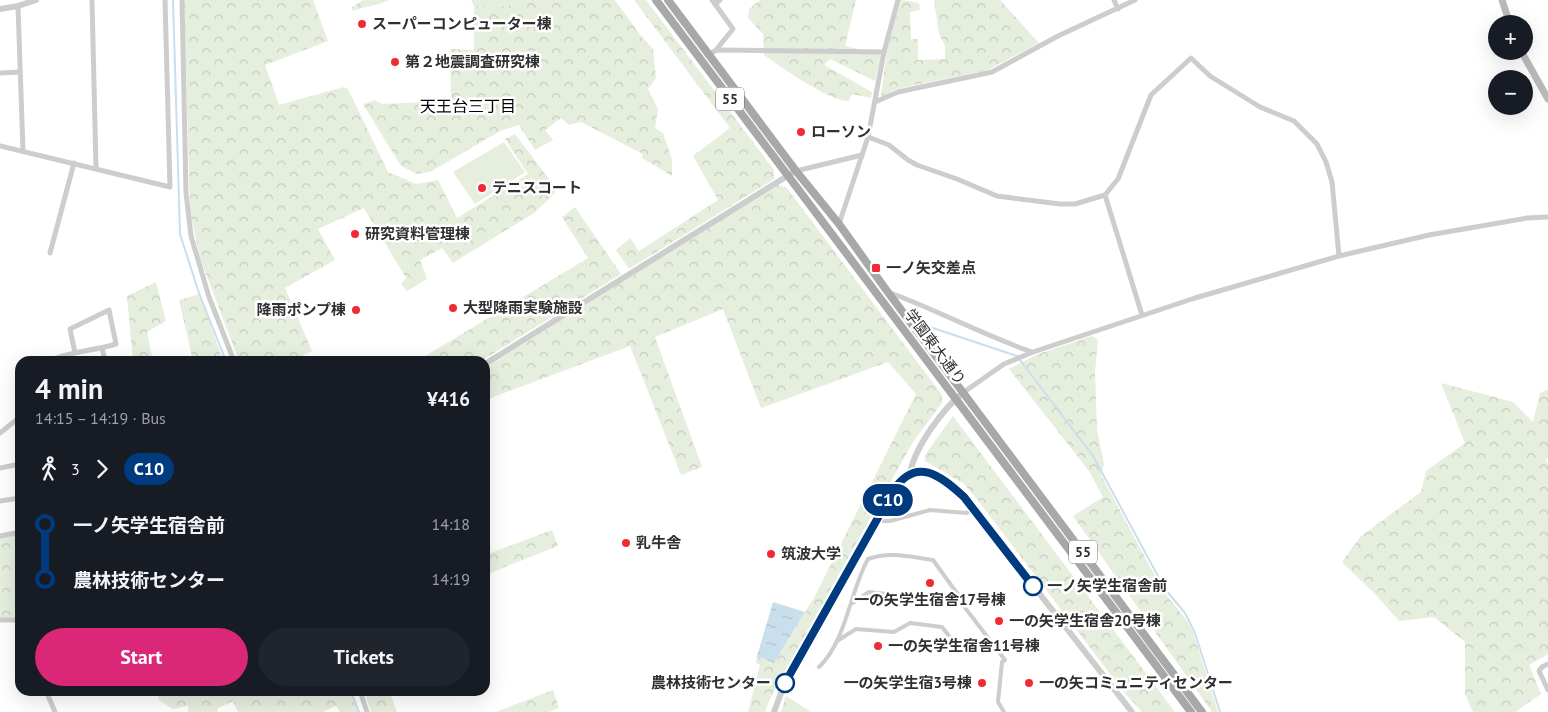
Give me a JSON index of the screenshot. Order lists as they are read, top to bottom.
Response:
{
  "streets": {
    "main road": ["55", "学園東大通り"]
  },
  "districts": ["天王台三丁目"],
  "places": {
    "other": [
      "スーパーコンピューター棟",
      "第２地震調査研究棟",
      "ローソン",
      "テニスコート",
      "研究資料管理棟",
      "大型降雨実験施設",
      "降雨ポンプ棟",
      "乳牛舎",
      "筑波大学",
      "一の矢学生宿舎17号棟",
      "一ノ矢学生宿舎前",
      "一の矢学生宿舎20号棟",
      "一の矢学生宿舎11号棟",
      "農林技術センター",
      "一の矢学生宿3号棟",
      "一の矢コミュニティセンター"
    ],
    "transit": ["一ノ矢交差点"]
  },
  "lines": ["bus line C10"],
  "page": {
    "on_map": "C10",
    "map_buttons": ["+", "−"],
    "heading": ["4 min", "14:15 – 14:19 · Bus", "¥416"],
    "legs": ["3", "C10"],
    "list": [
      {
        "name": "一ノ矢学生宿舎前",
        "value": "14:18"
      },
      {
        "name": "農林技術センター",
        "value": "14:19"
      }
    ],
    "buttons": ["Start", "Tickets"]
  }
}
